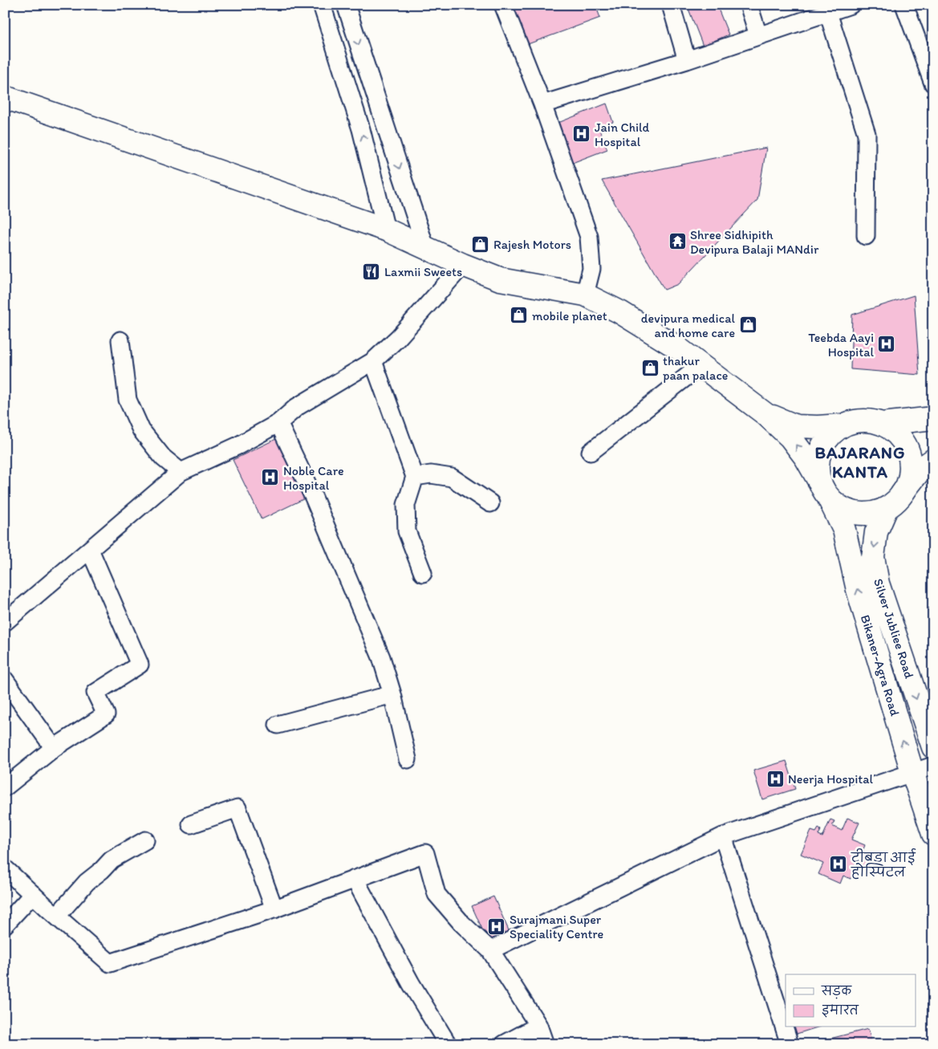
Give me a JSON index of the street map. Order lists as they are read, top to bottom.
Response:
{
  "streets": {
    "main road": ["Silver Jubliee Road", "Bikaner-Agra Road"]
  },
  "crossings": [
    ["Silver Jubliee Road", "Bikaner-Agra Road"]
  ],
  "one_way": ["Silver Jubliee Road", "Bikaner-Agra Road"],
  "districts": ["BAJARANG KANTA"],
  "places": {
    "hospital": [
      "Jain Child Hospital",
      "Teebda Aayi Hospital",
      "Noble Care Hospital",
      "Neerja Hospital",
      "टीबड़ा आई होस्पिटल",
      "Surajmani Super Speciality Centre"
    ],
    "temple": ["Shree Sidhipith Devipura Balaji MANdir"],
    "shop": [
      "Rajesh Motors",
      "mobile planet",
      "devipura medical and home care",
      "thakur paan palace"
    ],
    "restaurant": ["Laxmii Sweets"]
  },
  "legend": ["सड़क", "इमारत"]
}
